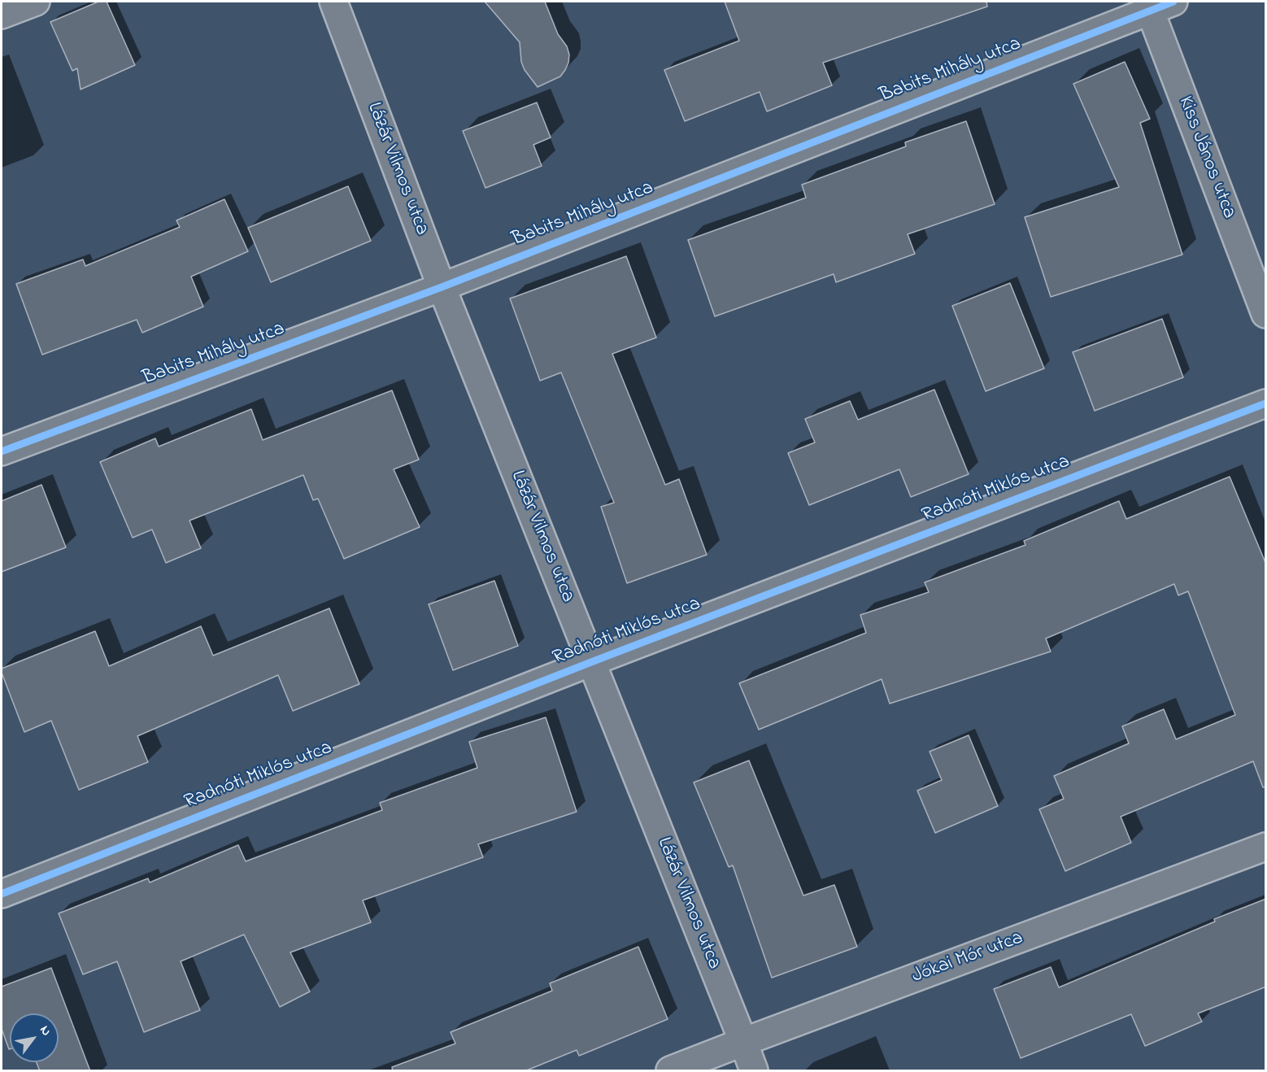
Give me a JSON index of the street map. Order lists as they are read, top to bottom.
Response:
{
  "streets": {
    "street": [
      "Babits Mihály utca",
      "Kiss János utca",
      "Lázár Vilmos utca",
      "Radnóti Miklós utca",
      "Jókai Mór utca"
    ]
  },
  "crossings": [
    ["Babits Mihály utca", "Kiss János utca"],
    ["Babits Mihály utca", "Lázár Vilmos utca"],
    ["Lázár Vilmos utca", "Radnóti Miklós utca"],
    ["Lázár Vilmos utca", "Jókai Mór utca"]
  ],
  "north": "top right"
}
